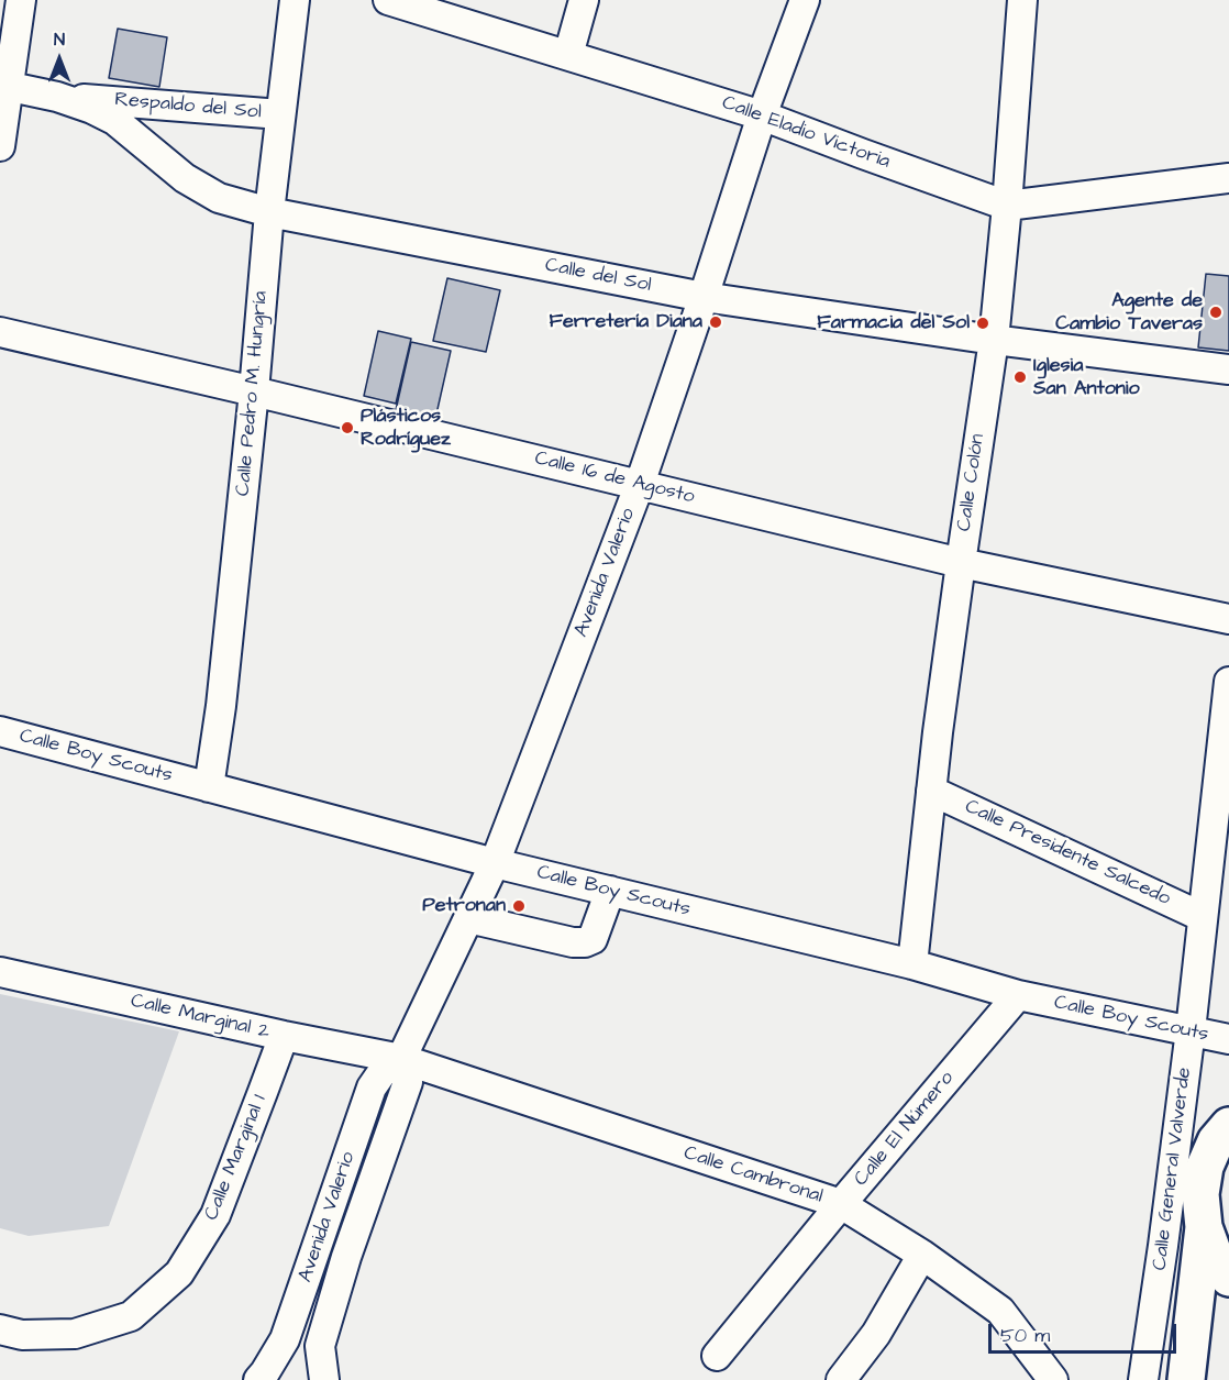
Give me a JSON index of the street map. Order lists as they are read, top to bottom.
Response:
{
  "streets": {
    "street": [
      "Respaldo del Sol",
      "Calle Eladio Victoria",
      "Calle del Sol",
      "Calle Pedro M. Hungría",
      "Calle 16 de Agosto",
      "Calle Colón",
      "Avenida Valerio",
      "Calle Boy Scouts",
      "Calle Presidente Salcedo",
      "Calle Marginal 2",
      "Calle El Número",
      "Calle Marginal 1",
      "Calle General Valverde",
      "Calle Cambronal"
    ]
  },
  "crossings": [
    ["Respaldo del Sol", "Calle del Sol"],
    ["Respaldo del Sol", "Calle Pedro M. Hungría"],
    ["Calle Eladio Victoria", "Calle Colón"],
    ["Calle Eladio Victoria", "Avenida Valerio"],
    ["Calle del Sol", "Calle Pedro M. Hungría"],
    ["Calle del Sol", "Calle Colón"],
    ["Calle del Sol", "Avenida Valerio"],
    ["Calle Pedro M. Hungría", "Calle 16 de Agosto"],
    ["Calle Pedro M. Hungría", "Calle Boy Scouts"],
    ["Calle 16 de Agosto", "Calle Colón"],
    ["Calle 16 de Agosto", "Avenida Valerio"],
    ["Calle Colón", "Calle Boy Scouts"],
    ["Calle Colón", "Calle Presidente Salcedo"],
    ["Avenida Valerio", "Calle Boy Scouts"],
    ["Avenida Valerio", "Calle Marginal 2"],
    ["Avenida Valerio", "Calle Cambronal"],
    ["Calle Boy Scouts", "Calle El Número"],
    ["Calle Boy Scouts", "Calle General Valverde"],
    ["Calle Presidente Salcedo", "Calle General Valverde"],
    ["Calle Marginal 2", "Calle Marginal 1"],
    ["Calle Marginal 2", "Calle Cambronal"],
    ["Calle El Número", "Calle Cambronal"]
  ],
  "places": [
    "Agente de Cambio Taveras",
    "Ferretería Diana",
    "Farmacia del Sol",
    "Iglesia San Antonio",
    "Plásticos Rodríguez",
    "Petronan"
  ],
  "scale_bar": "50 m",
  "north": "top"
}
